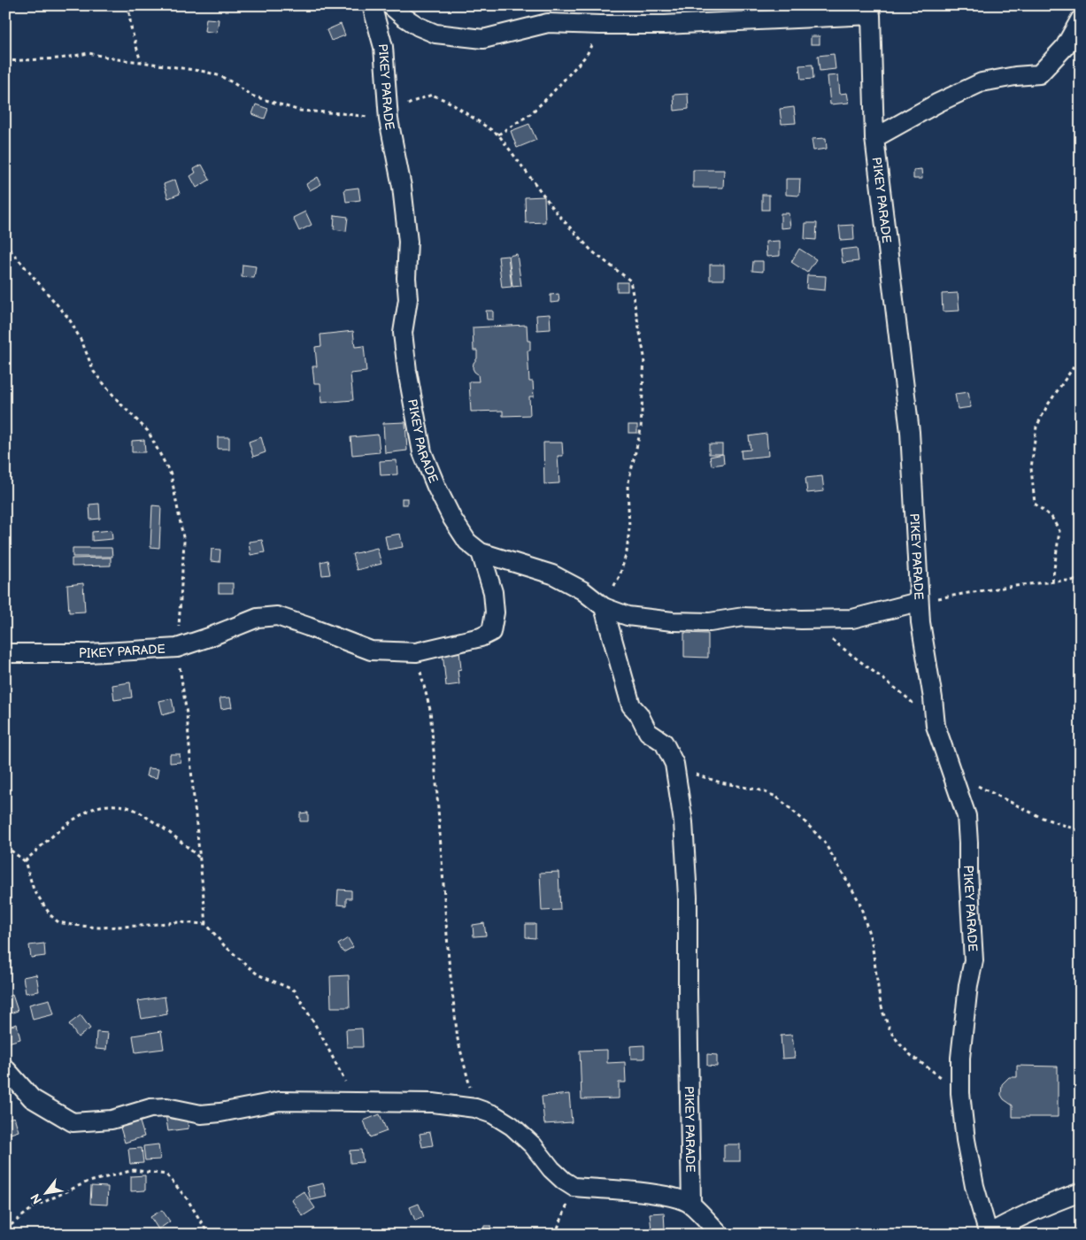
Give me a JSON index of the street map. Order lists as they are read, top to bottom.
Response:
{
  "streets": {
    "street": ["PIKEY PARADE"]
  },
  "north": "bottom left"
}
